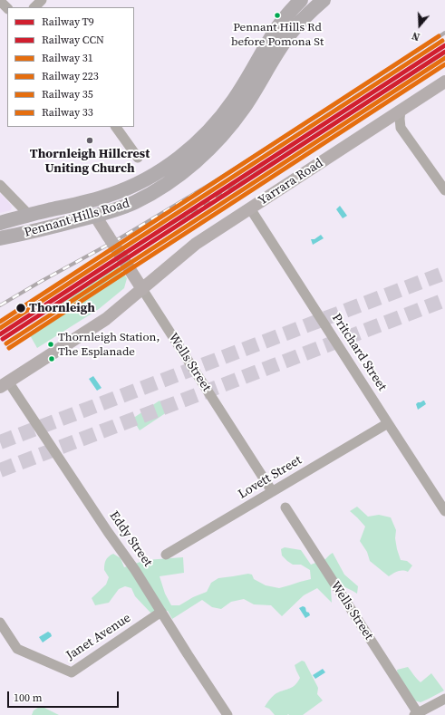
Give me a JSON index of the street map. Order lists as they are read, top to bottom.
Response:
{
  "streets": {
    "highway": ["Pennant Hills Road"],
    "main road": ["Yarrara Road", "Wells Street"],
    "street": [
      "Pritchard Street",
      "Lovett Street",
      "Eddy Street",
      "Janet Avenue"
    ]
  },
  "crossings": [
    ["Yarrara Road", "Pritchard Street"],
    ["Yarrara Road", "Wells Street"],
    ["Yarrara Road", "Eddy Street"],
    ["Pennant Hills Road", "Wells Street"],
    ["Pritchard Street", "Lovett Street"],
    ["Wells Street", "Lovett Street"],
    ["Eddy Street", "Janet Avenue"]
  ],
  "places": [
    "Pennant Hills Rd before Pomona St",
    "Thornleigh Hillcrest Uniting Church",
    "Thornleigh",
    "Thornleigh Station, The Esplanade"
  ],
  "lines": [
    "rail line 35",
    "rail line 31",
    "rail line T9",
    "rail line CCN",
    "rail line 223",
    "rail line 33"
  ],
  "legend": [
    "Railway T9",
    "Railway CCN",
    "Railway 31",
    "Railway 223",
    "Railway 35",
    "Railway 33"
  ],
  "scale_bar": "100 m",
  "north": "bottom"
}
